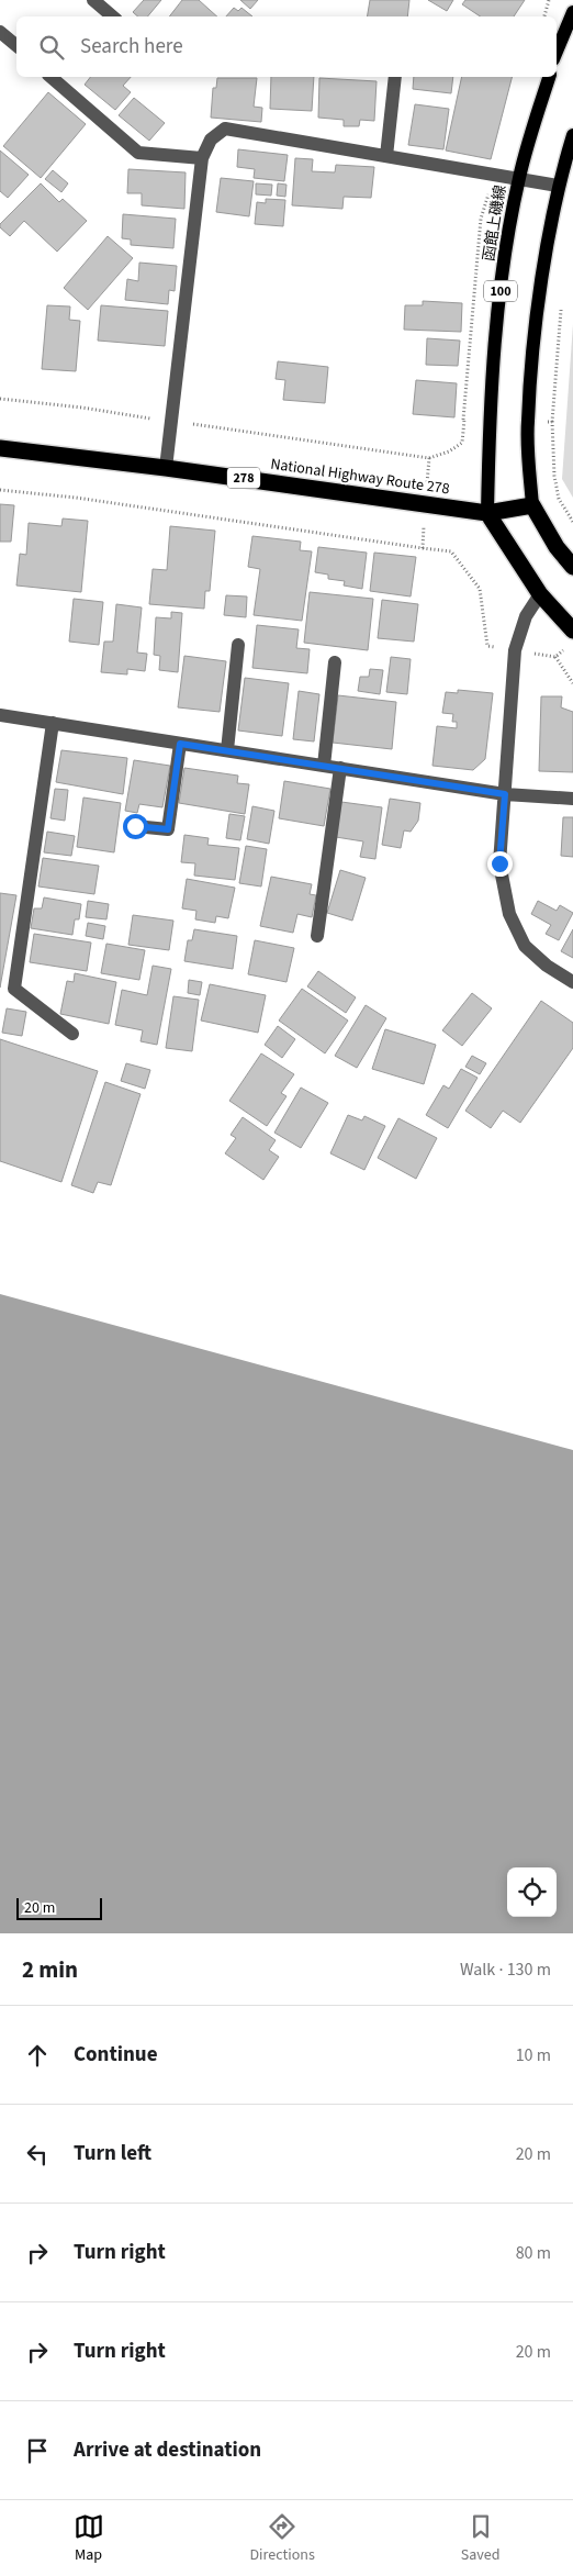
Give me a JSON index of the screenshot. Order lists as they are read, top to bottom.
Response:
{
  "streets": {
    "highway": ["National Highway Route 278", "278"],
    "main road": ["函館上磯線", "100"]
  },
  "crossings": [
    ["函館上磯線", "National Highway Route 278"],
    ["100", "National Highway Route 278"]
  ],
  "scale_bar": "20 m",
  "page": {
    "search": "Search here",
    "scale": "20 m",
    "heading": ["2 min", "Walk · 130 m"],
    "list": [
      ["Continue", "10 m"],
      ["Turn left", "20 m"],
      ["Turn right", "80 m"],
      ["Turn right", "20 m"],
      "Arrive at destination"
    ],
    "nav": ["Map", "Directions", "Saved"]
  }
}
